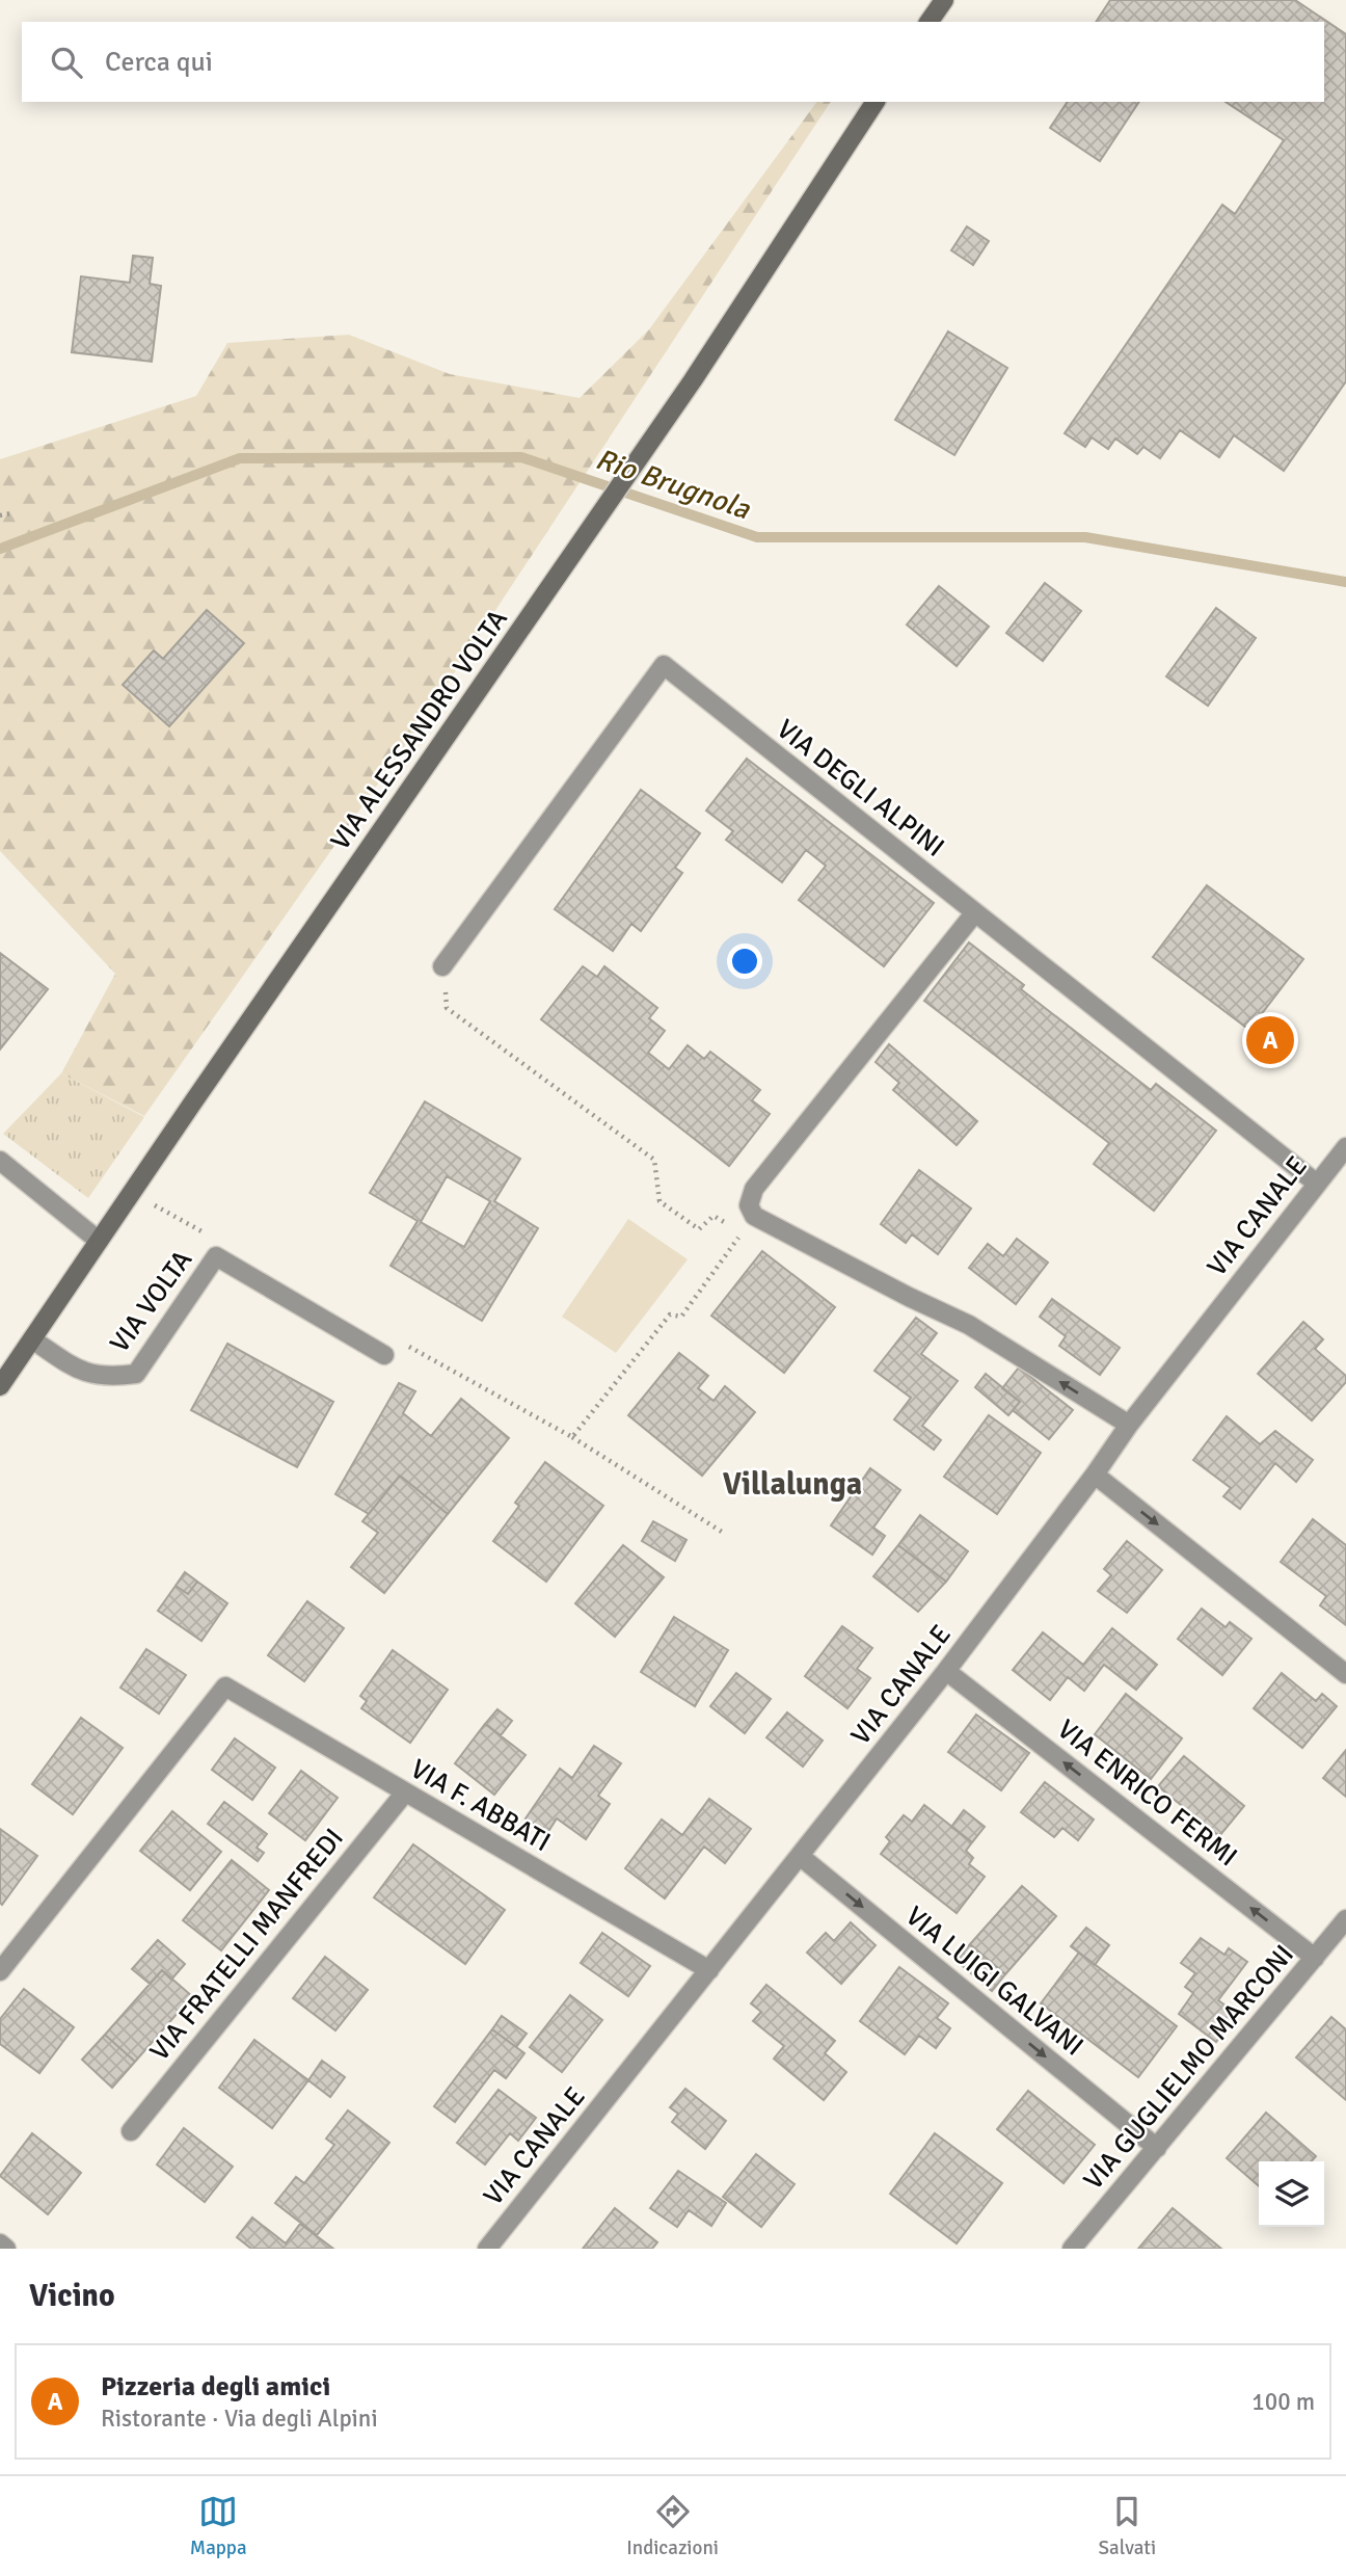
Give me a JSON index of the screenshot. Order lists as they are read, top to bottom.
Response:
{
  "streets": {
    "main road": ["VIA ALESSANDRO VOLTA"],
    "street": [
      "VIA DEGLI ALPINI",
      "VIA CANALE",
      "VIA VOLTA",
      "VIA ENRICO FERMI",
      "VIA F. ABBATI",
      "VIA FRATELLI MANFREDI",
      "VIA LUIGI GALVANI",
      "VIA GUGLIELMO MARCONI"
    ]
  },
  "crossings": [
    ["VIA ALESSANDRO VOLTA", "VIA VOLTA"],
    ["VIA DEGLI ALPINI", "VIA CANALE"],
    ["VIA CANALE", "VIA ENRICO FERMI"],
    ["VIA CANALE", "VIA F. ABBATI"],
    ["VIA CANALE", "VIA LUIGI GALVANI"],
    ["VIA ENRICO FERMI", "VIA GUGLIELMO MARCONI"],
    ["VIA F. ABBATI", "VIA FRATELLI MANFREDI"],
    ["VIA LUIGI GALVANI", "VIA GUGLIELMO MARCONI"]
  ],
  "one_way": ["VIA ENRICO FERMI", "VIA LUIGI GALVANI"],
  "districts": ["Villalunga"],
  "water": ["Rio Brugnola"],
  "page": {
    "search": "Cerca qui",
    "pins": "A",
    "heading": "Vicino",
    "list": [
      {
        "mark": "A",
        "name": "Pizzeria degli amici",
        "note": "Ristorante · Via degli Alpini",
        "value": "100 m"
      }
    ],
    "nav": ["Mappa", "Indicazioni", "Salvati"]
  }
}
